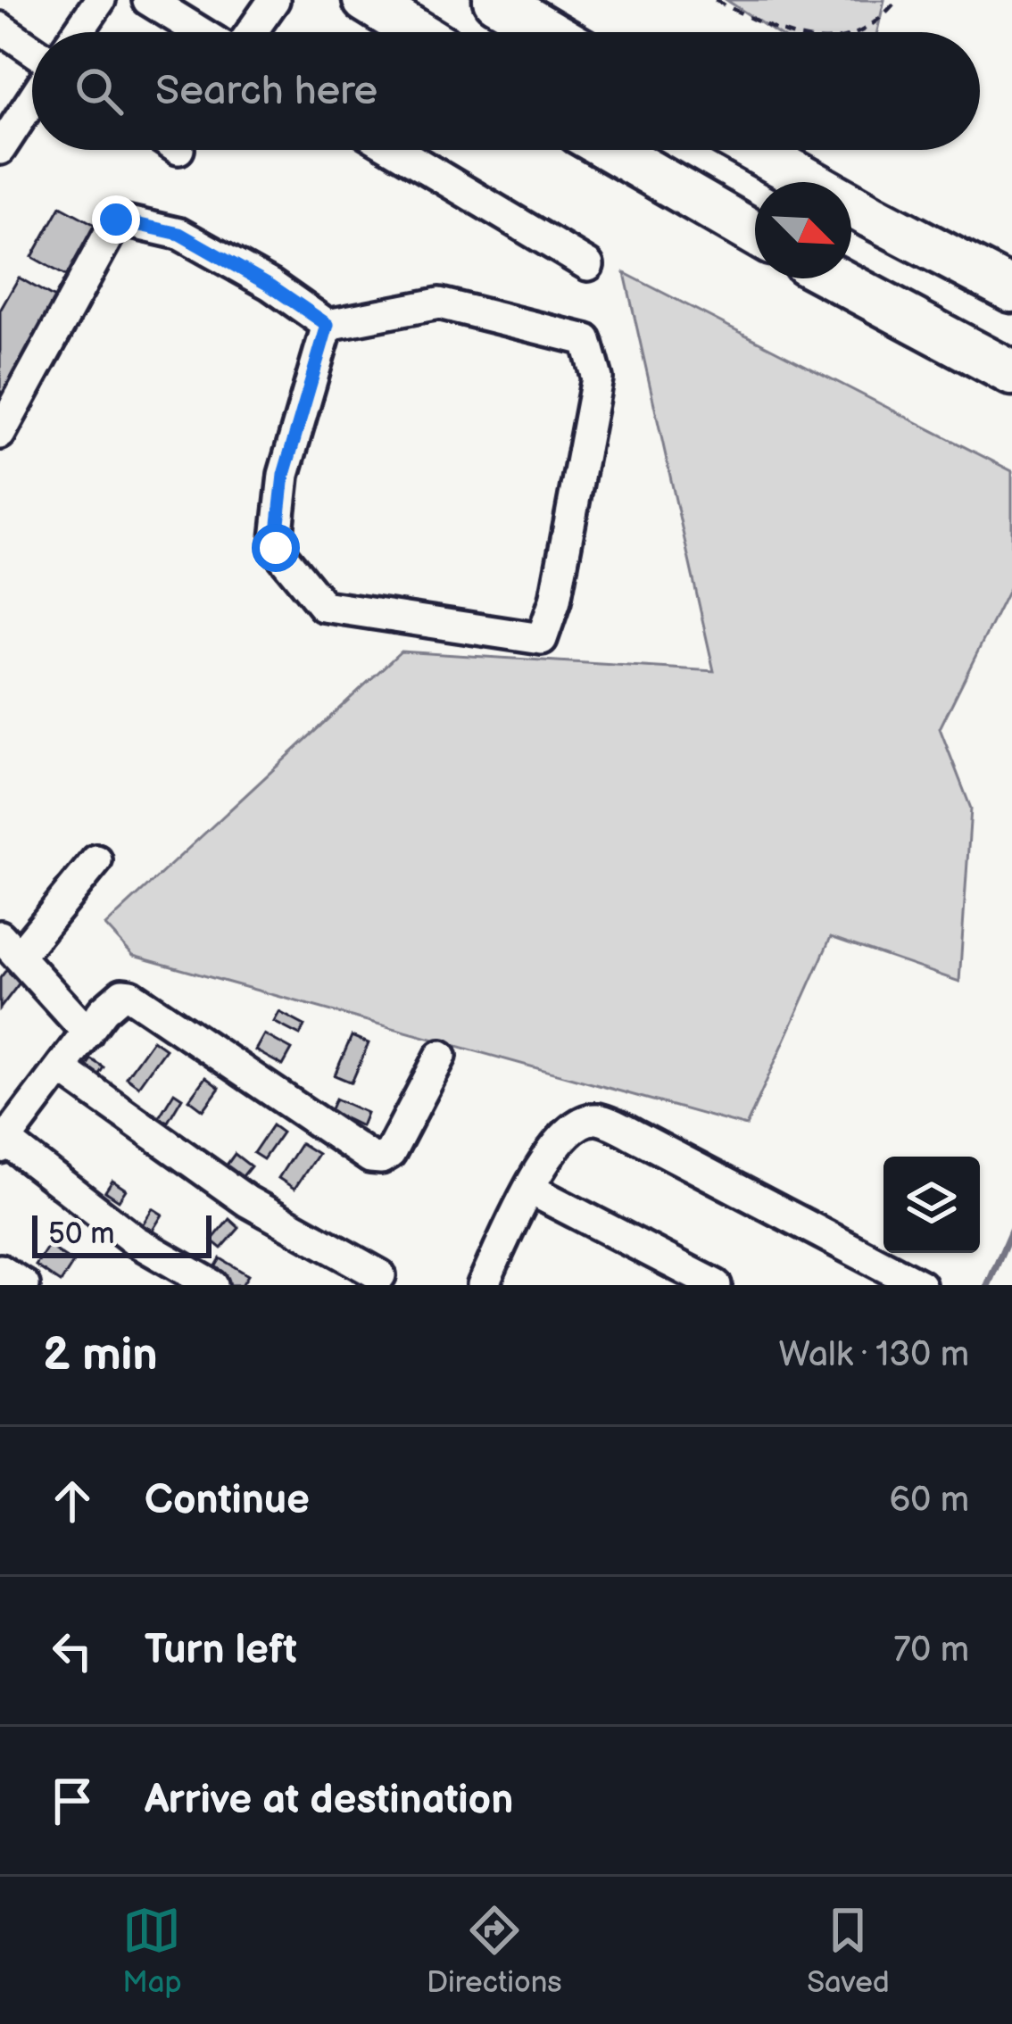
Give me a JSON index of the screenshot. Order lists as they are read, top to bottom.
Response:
{
  "scale_bar": "50 m",
  "north": "bottom right",
  "page": {
    "search": "Search here",
    "scale": "50 m",
    "heading": ["2 min", "Walk · 130 m"],
    "list": [
      ["Continue", "60 m"],
      ["Turn left", "70 m"],
      "Arrive at destination"
    ],
    "nav": ["Map", "Directions", "Saved"]
  }
}
